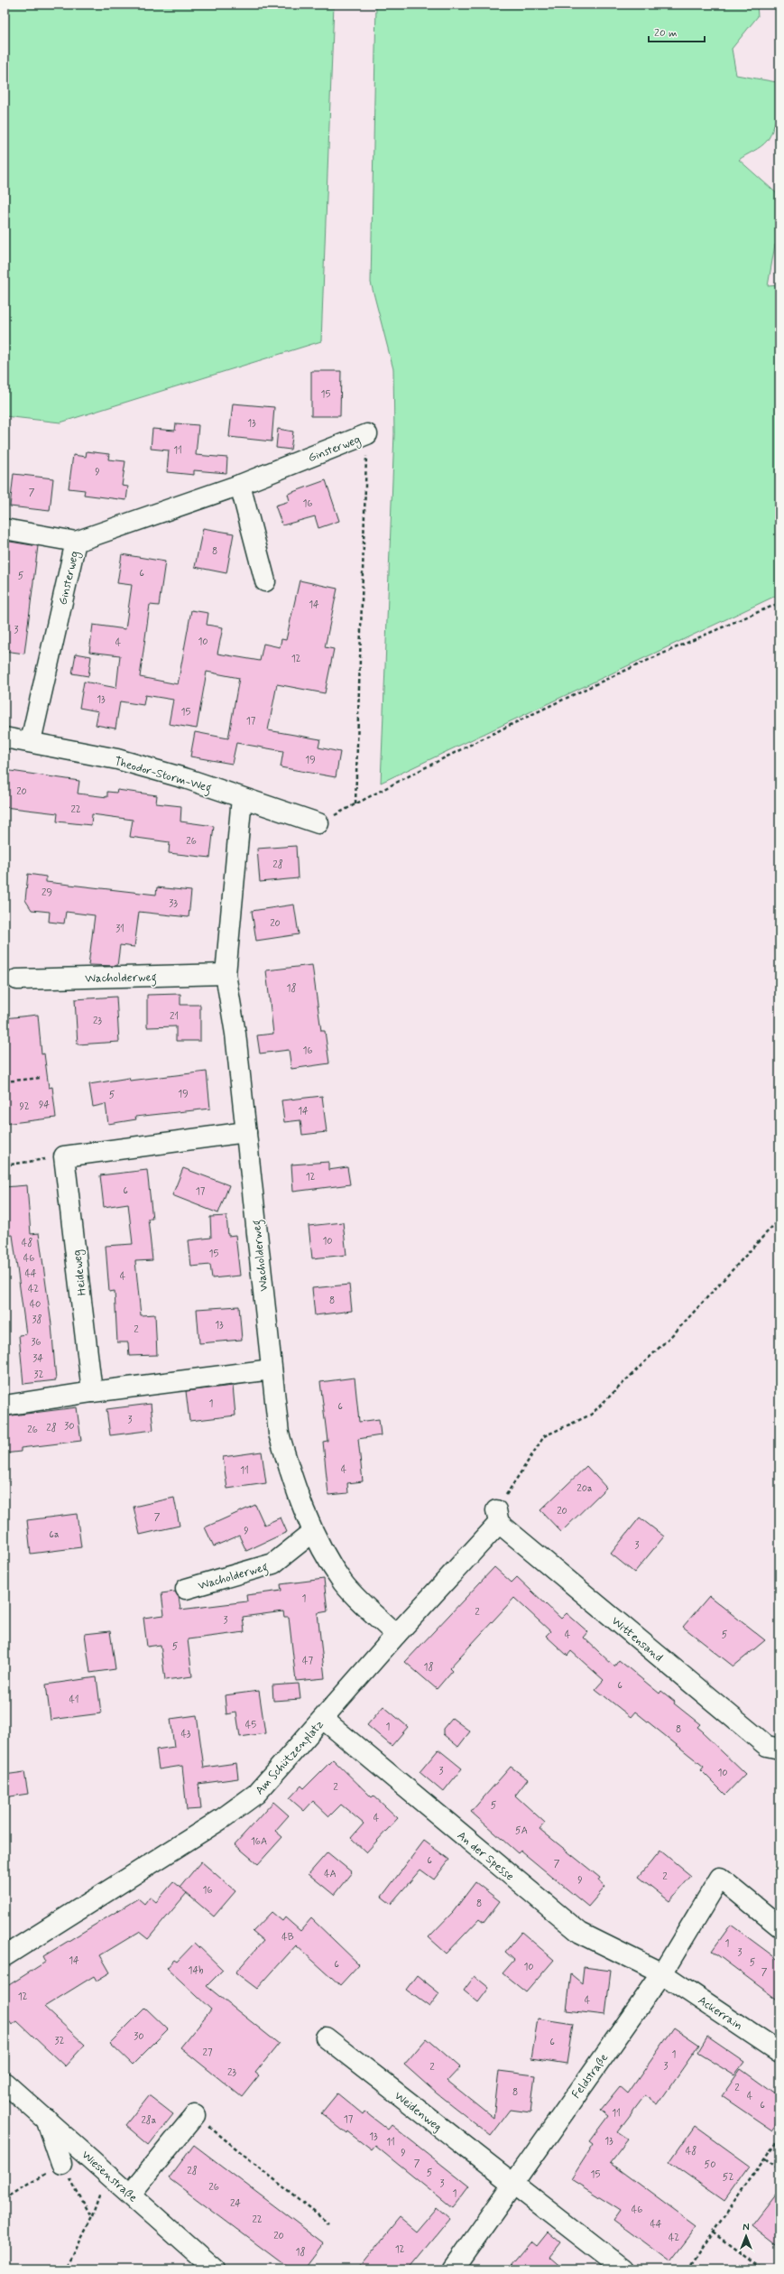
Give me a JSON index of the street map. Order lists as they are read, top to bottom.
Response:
{
  "streets": {
    "street": [
      "Ginsterweg",
      "Theodor-Storm-Weg",
      "Wacholderweg",
      "Heideweg",
      "Wittensand",
      "Am Schützenplatz",
      "An der Spesse",
      "Ackerrain",
      "Feldstraße",
      "Weidenweg",
      "Wiesenstraße"
    ]
  },
  "crossings": [
    ["Ginsterweg", "Theodor-Storm-Weg"],
    ["Theodor-Storm-Weg", "Wacholderweg"],
    ["Wacholderweg", "Am Schützenplatz"],
    ["Wittensand", "Am Schützenplatz"],
    ["Am Schützenplatz", "An der Spesse"],
    ["An der Spesse", "Ackerrain"],
    ["An der Spesse", "Feldstraße"],
    ["Ackerrain", "Feldstraße"],
    ["Feldstraße", "Weidenweg"]
  ],
  "house_numbers": [
    "15",
    "13",
    "11",
    "9",
    "7",
    "16",
    "8",
    "6",
    "5",
    "14",
    "3",
    "10",
    "4",
    "12",
    "13",
    "15",
    "17",
    "19",
    "20",
    "22",
    "26",
    "28",
    "29",
    "33",
    "20",
    "31",
    "18",
    "21",
    "23",
    "16",
    "19",
    "5",
    "94",
    "92",
    "14",
    "12",
    "6",
    "17",
    "10",
    "48",
    "15",
    "46",
    "44",
    "4",
    "42",
    "8",
    "40",
    "38",
    "13",
    "2",
    "36",
    "34",
    "32",
    "1",
    "6",
    "3",
    "30",
    "28",
    "26",
    "4",
    "11",
    "20a",
    "20",
    "7",
    "9",
    "6a",
    "3",
    "1",
    "2",
    "3",
    "4",
    "5",
    "5",
    "47",
    "18",
    "6",
    "41",
    "45",
    "1",
    "8",
    "43",
    "3",
    "10",
    "2",
    "5",
    "4",
    "5A",
    "16A",
    "6",
    "7",
    "4A",
    "2",
    "9",
    "16",
    "8",
    "4B",
    "1",
    "3",
    "14",
    "5",
    "6",
    "10",
    "14b",
    "7",
    "12",
    "4",
    "30",
    "32",
    "6",
    "27",
    "1",
    "3",
    "2",
    "23",
    "2",
    "8",
    "4",
    "6",
    "11",
    "17",
    "28a",
    "13",
    "13",
    "11",
    "48",
    "9",
    "7",
    "50",
    "28",
    "5",
    "15",
    "52",
    "3",
    "26",
    "1",
    "24",
    "46",
    "22",
    "44",
    "20",
    "42",
    "12",
    "18"
  ],
  "scale_bar": "20 m",
  "north": "top"
}
